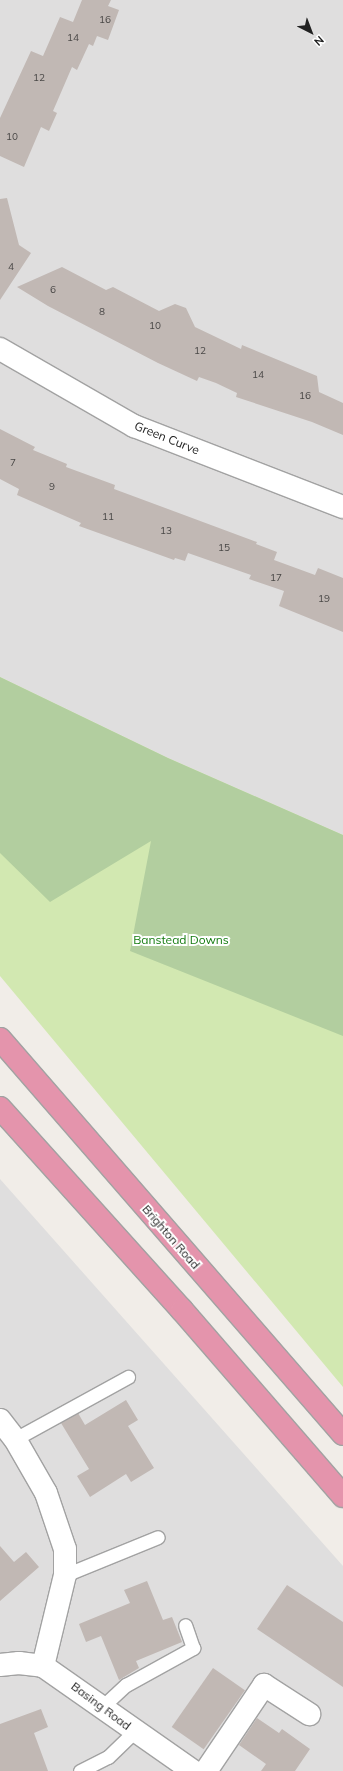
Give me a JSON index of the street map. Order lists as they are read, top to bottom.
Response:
{
  "streets": {
    "highway": ["Brighton Road"],
    "street": ["Green Curve", "Basing Road"]
  },
  "parks": ["Banstead Downs"],
  "house_numbers": [
    "16",
    "14",
    "12",
    "10",
    "4",
    "6",
    "8",
    "10",
    "12",
    "14",
    "16",
    "7",
    "9",
    "11",
    "13",
    "15",
    "17",
    "19"
  ],
  "north": "bottom right"
}
